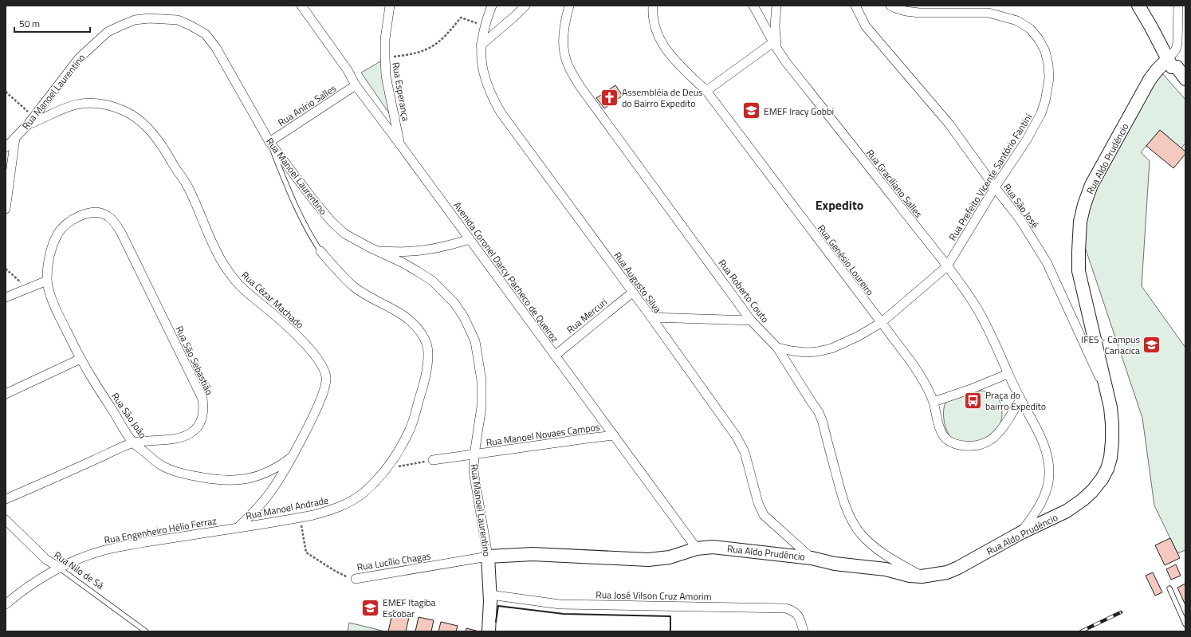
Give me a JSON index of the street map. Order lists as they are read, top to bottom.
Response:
{
  "streets": {
    "street": [
      "Rua Manoel Laurentino",
      "Rua Esperança",
      "Rua Anírio Salles",
      "Rua Aldo Prudêncio",
      "Rua Prefeito Vicente Santório Fantini",
      "Rua Graciliano Salles",
      "Rua São José",
      "Rua Genésio Loureiro",
      "Avenida Coronel Darcy Pacheco de Queiroz",
      "Rua Augusto Silva",
      "Rua Roberto Couto",
      "Rua Cézar Machado",
      "Rua Mercuri",
      "Rua São Sebastião",
      "Rua São João",
      "Rua Manoel Novaes Campos",
      "Rua Manoel Andrade",
      "Rua Engenheiro Hélio Ferraz",
      "Rua Lucílio Chagas",
      "Rua Nilo de Sá",
      "Rua José Vilson Cruz Amorim"
    ]
  },
  "crossings": [
    ["Rua Manoel Laurentino", "Rua Anírio Salles"],
    ["Rua Manoel Laurentino", "Rua Aldo Prudêncio"],
    ["Rua Manoel Laurentino", "Rua Cézar Machado"],
    ["Rua Manoel Laurentino", "Rua Manoel Novaes Campos"],
    ["Rua Manoel Laurentino", "Rua Manoel Andrade"],
    ["Rua Manoel Laurentino", "Rua Lucílio Chagas"],
    ["Rua Manoel Laurentino", "Rua José Vilson Cruz Amorim"],
    ["Rua Esperança", "Avenida Coronel Darcy Pacheco de Queiroz"],
    ["Rua Anírio Salles", "Avenida Coronel Darcy Pacheco de Queiroz"],
    ["Rua Anírio Salles", "Rua Manoel Andrade"],
    ["Rua Aldo Prudêncio", "Rua Graciliano Salles"],
    ["Rua Aldo Prudêncio", "Rua São José"],
    ["Rua Aldo Prudêncio", "Avenida Coronel Darcy Pacheco de Queiroz"],
    ["Rua Aldo Prudêncio", "Rua Augusto Silva"],
    ["Rua Aldo Prudêncio", "Rua Roberto Couto"],
    ["Rua Aldo Prudêncio", "Rua Lucílio Chagas"],
    ["Rua Prefeito Vicente Santório Fantini", "Rua Graciliano Salles"],
    ["Rua Prefeito Vicente Santório Fantini", "Rua São José"],
    ["Rua Prefeito Vicente Santório Fantini", "Rua Genésio Loureiro"],
    ["Rua Prefeito Vicente Santório Fantini", "Rua Roberto Couto"],
    ["Rua Graciliano Salles", "Rua Genésio Loureiro"],
    ["Avenida Coronel Darcy Pacheco de Queiroz", "Rua Mercuri"],
    ["Avenida Coronel Darcy Pacheco de Queiroz", "Rua Manoel Novaes Campos"],
    ["Rua Augusto Silva", "Rua Mercuri"],
    ["Rua Cézar Machado", "Rua São João"],
    ["Rua Cézar Machado", "Rua Manoel Andrade"],
    ["Rua Cézar Machado", "Rua Engenheiro Hélio Ferraz"],
    ["Rua São Sebastião", "Rua São João"],
    ["Rua Manoel Andrade", "Rua Engenheiro Hélio Ferraz"],
    ["Rua Manoel Andrade", "Rua Lucílio Chagas"],
    ["Rua Engenheiro Hélio Ferraz", "Rua Nilo de Sá"]
  ],
  "districts": ["Expedito"],
  "places": {
    "church": ["Assembléia de Deus do Bairro Expedito"],
    "school or university": ["EMEF Iracy Gobbi", "IFES - Campus Cariacica", "EMEF Itagiba Escobar"],
    "bus stop": ["Praça do bairro Expedito"]
  },
  "scale_bar": "50 m"
}
